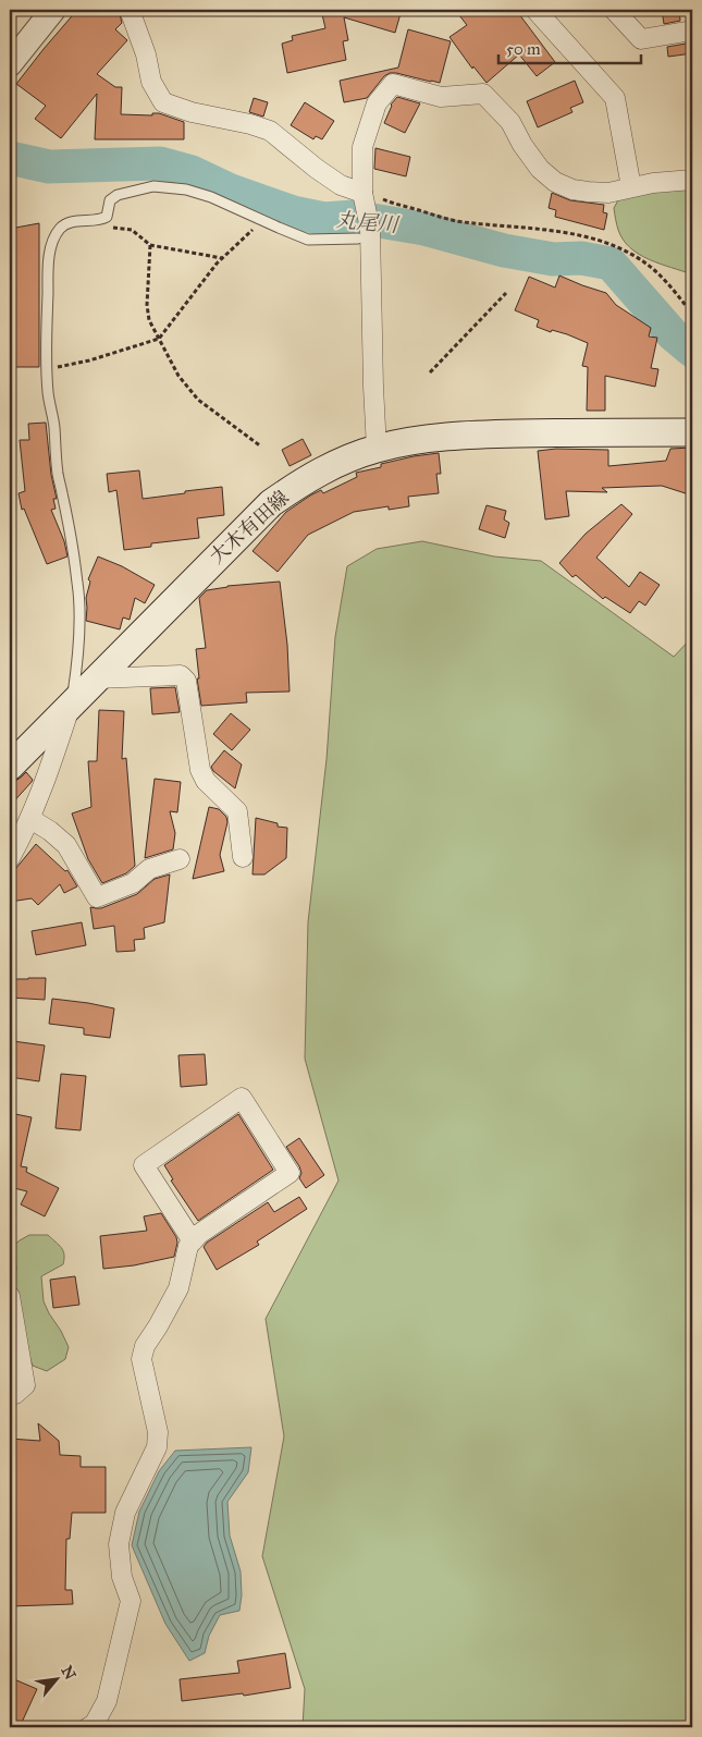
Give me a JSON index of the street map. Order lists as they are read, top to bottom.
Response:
{
  "streets": {
    "main road": ["大木有田線"]
  },
  "water": ["丸尾川"],
  "scale_bar": "50 m",
  "north": "top right"
}
